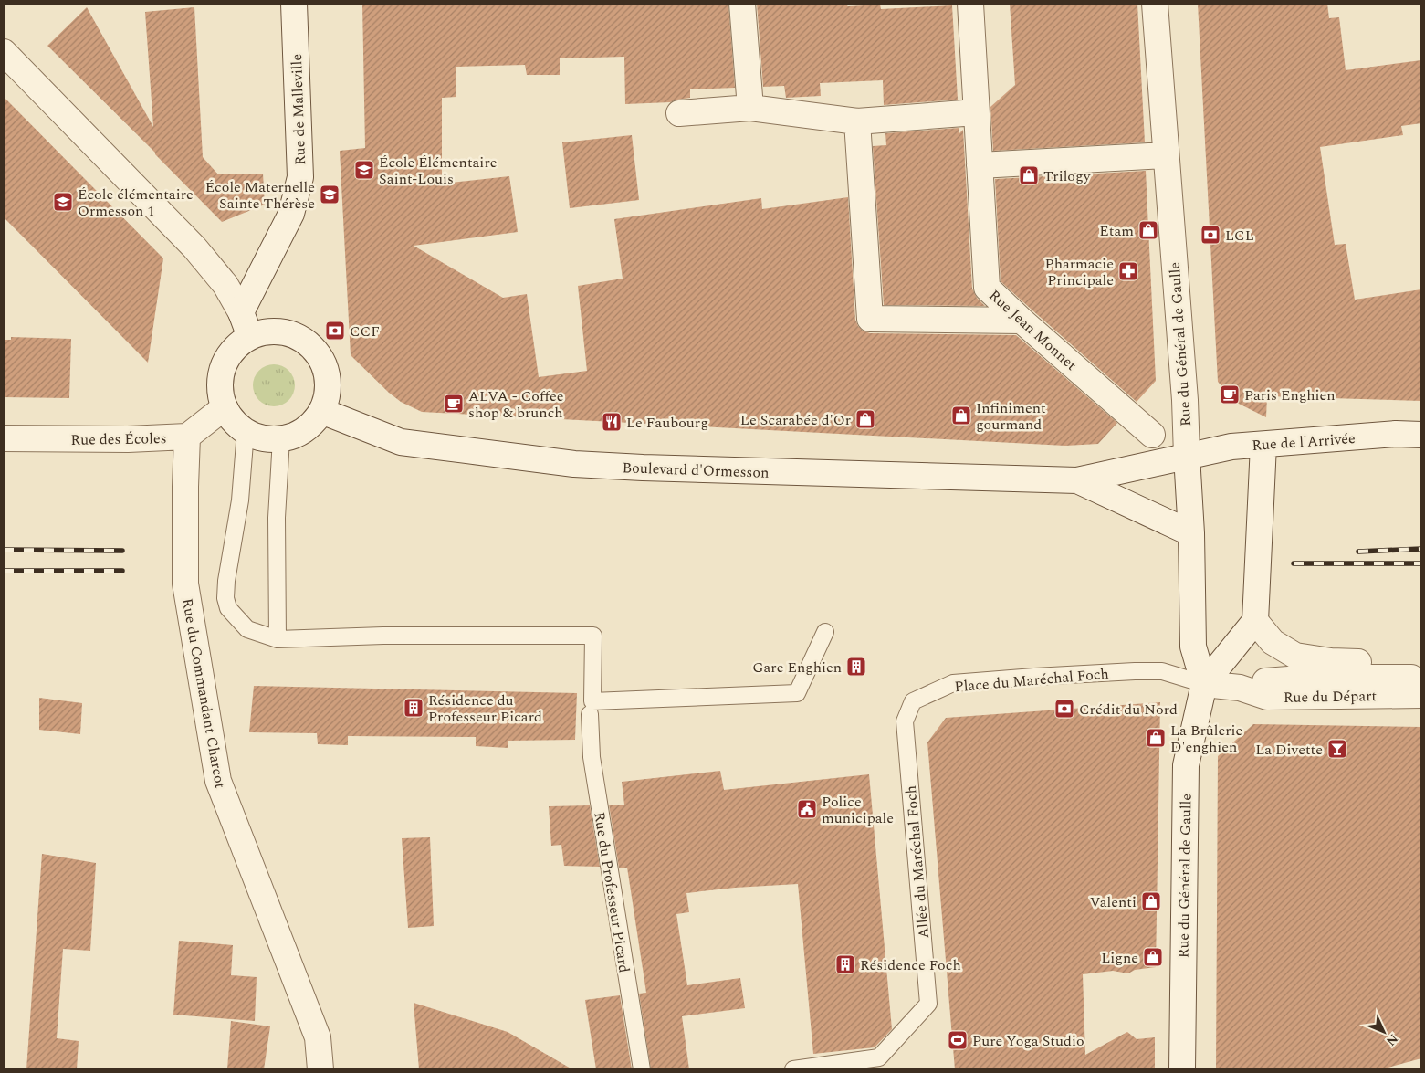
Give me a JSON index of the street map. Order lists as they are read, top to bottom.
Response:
{
  "streets": {
    "street": [
      "Rue de Malleville",
      "Rue Jean Monnet",
      "Rue du Général de Gaulle",
      "Rue des Écoles",
      "Rue de l'Arrivée",
      "Boulevard d'Ormesson",
      "Rue du Commandant Charcot",
      "Rue du Départ"
    ],
    "lane": ["Place du Maréchal Foch", "Allée du Maréchal Foch", "Rue du Professeur Picard"]
  },
  "crossings": [
    ["Rue du Général de Gaulle", "Rue de l'Arrivée"],
    ["Rue du Général de Gaulle", "Boulevard d'Ormesson"],
    ["Rue du Général de Gaulle", "Place du Maréchal Foch"],
    ["Rue du Général de Gaulle", "Rue du Départ"],
    ["Rue des Écoles", "Boulevard d'Ormesson"],
    ["Rue des Écoles", "Rue du Commandant Charcot"],
    ["Rue de l'Arrivée", "Boulevard d'Ormesson"],
    ["Place du Maréchal Foch", "Rue du Départ"],
    ["Place du Maréchal Foch", "Allée du Maréchal Foch"]
  ],
  "places": {
    "school or university": ["École Élémentaire Saint-Louis", "École Maternelle Sainte Thérèse", "École élémentaire Ormesson 1"],
    "shop": [
      "Trilogy",
      "Etam",
      "Infiniment gourmand",
      "Le Scarabée d'Or",
      "La Brûlerie D'enghien",
      "Valenti",
      "Ligne"
    ],
    "bank": ["LCL", "CCF", "Crédit du Nord"],
    "pharmacy": ["Pharmacie Principale"],
    "cafe": ["Paris Enghien", "ALVA - Coffee shop & brunch"],
    "restaurant": ["Le Faubourg"],
    "building": ["Gare Enghien", "Résidence du Professeur Picard", "Résidence Foch"],
    "bar": ["La Divette"],
    "public building": ["Police municipale"],
    "sports": ["Pure Yoga Studio"]
  },
  "north": "bottom right"
}
